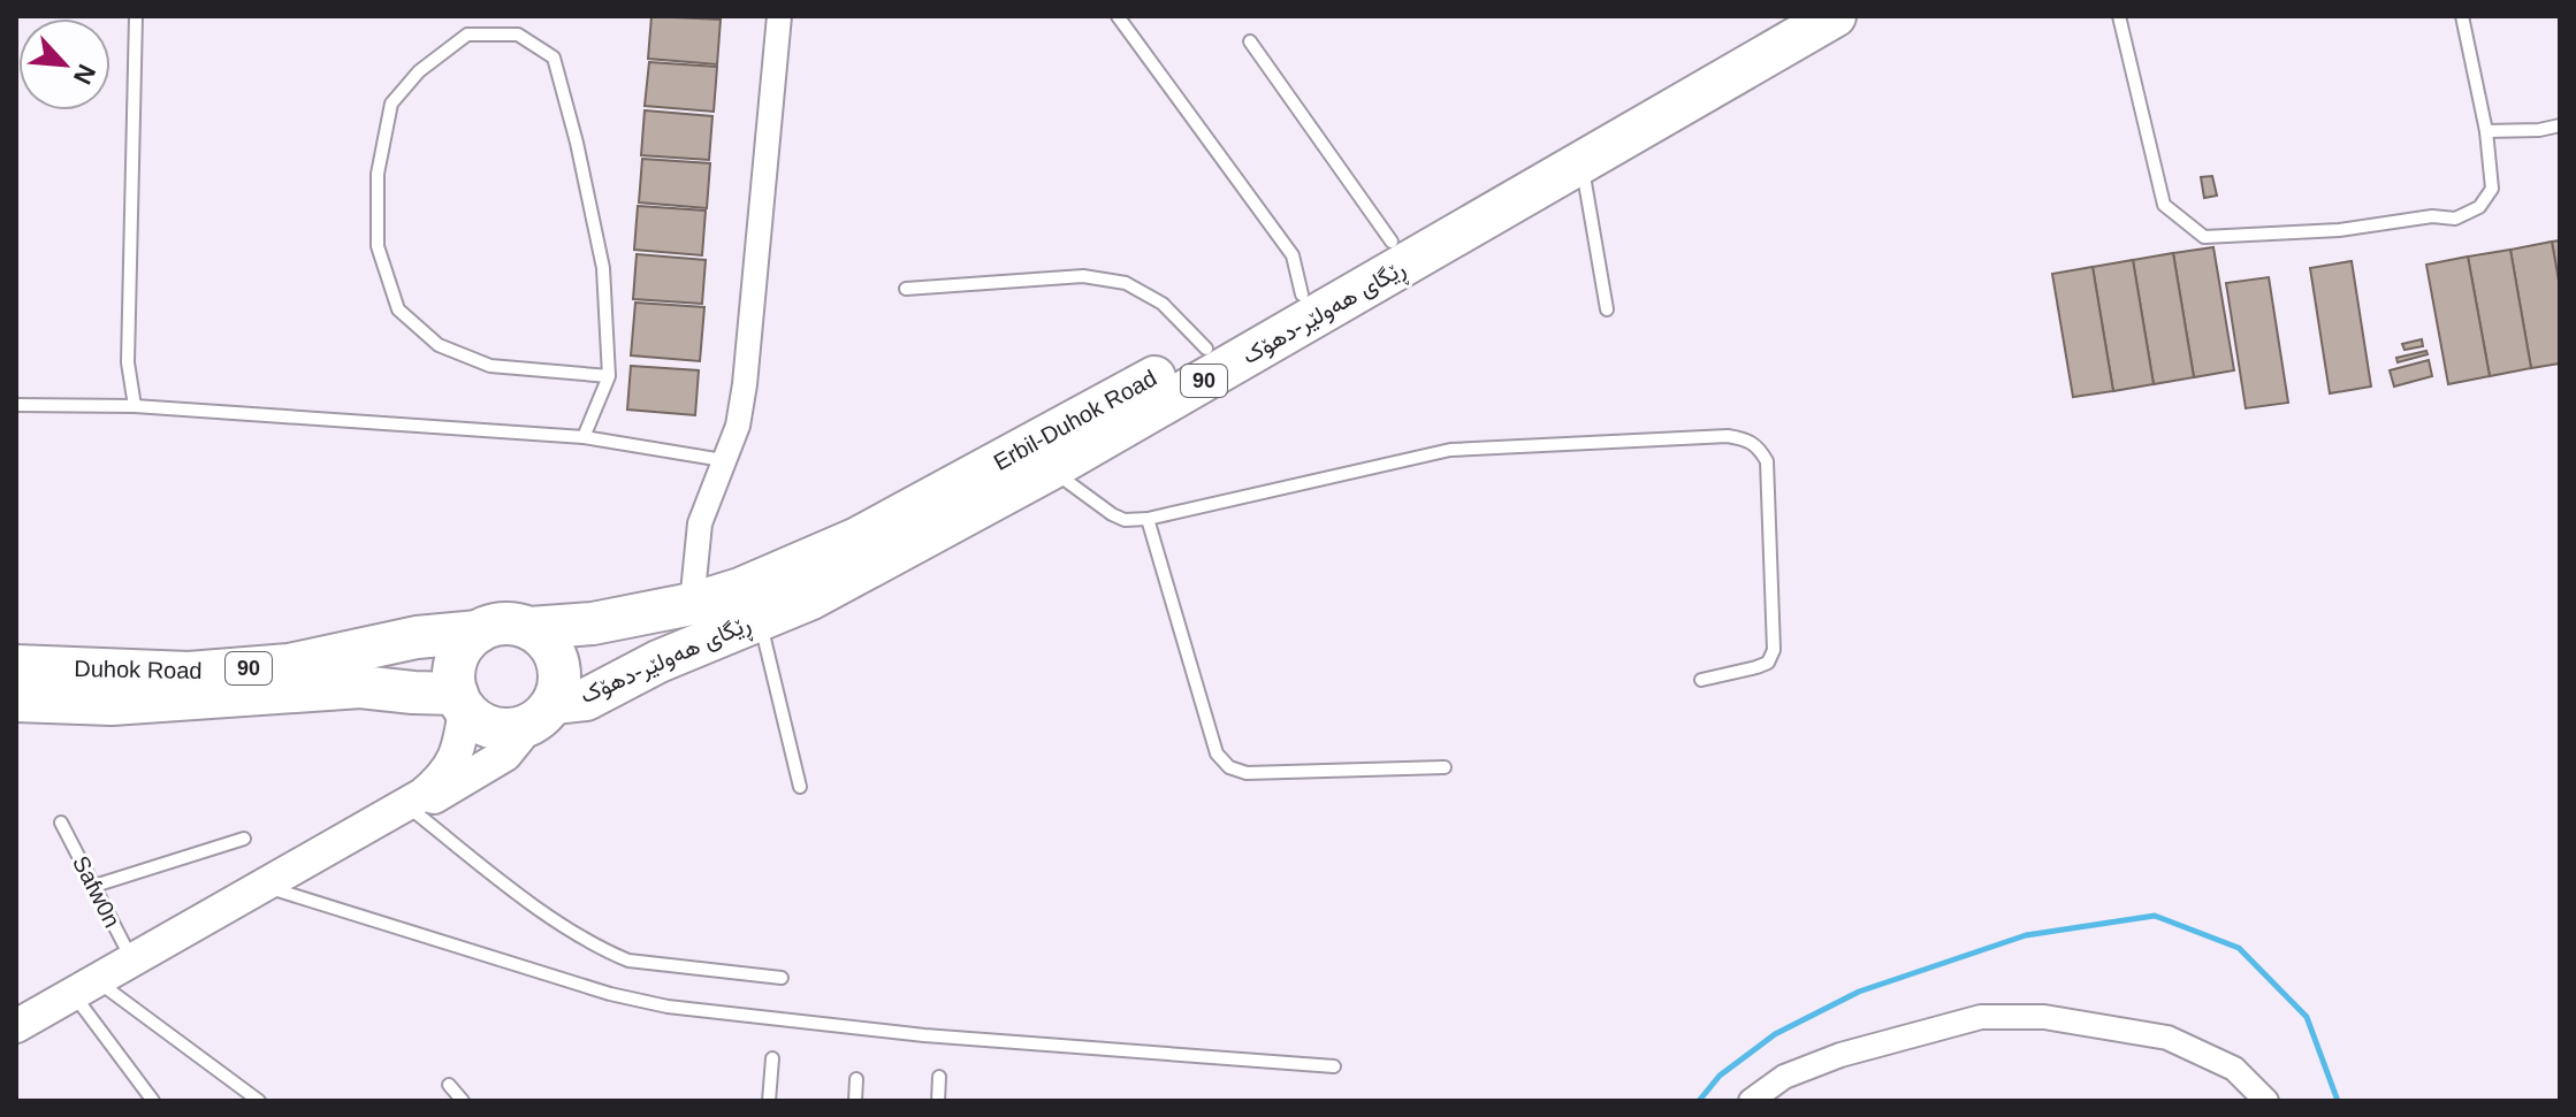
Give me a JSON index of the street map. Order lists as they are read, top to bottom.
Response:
{
  "streets": {
    "highway": [
      "ڕێگای هەولێر-دهۆک",
      "90",
      "Erbil-Duhok Road",
      "Duhok Road"
    ],
    "lane": ["Safw0n"]
  },
  "crossings": [
    ["ڕێگای هەولێر-دهۆک", "90"],
    ["ڕێگای هەولێر-دهۆک", "Erbil-Duhok Road"],
    ["ڕێگای هەولێر-دهۆک", "Duhok Road"],
    ["90", "Erbil-Duhok Road"],
    ["90", "Duhok Road"],
    ["Erbil-Duhok Road", "Duhok Road"]
  ],
  "north": "bottom right"
}
